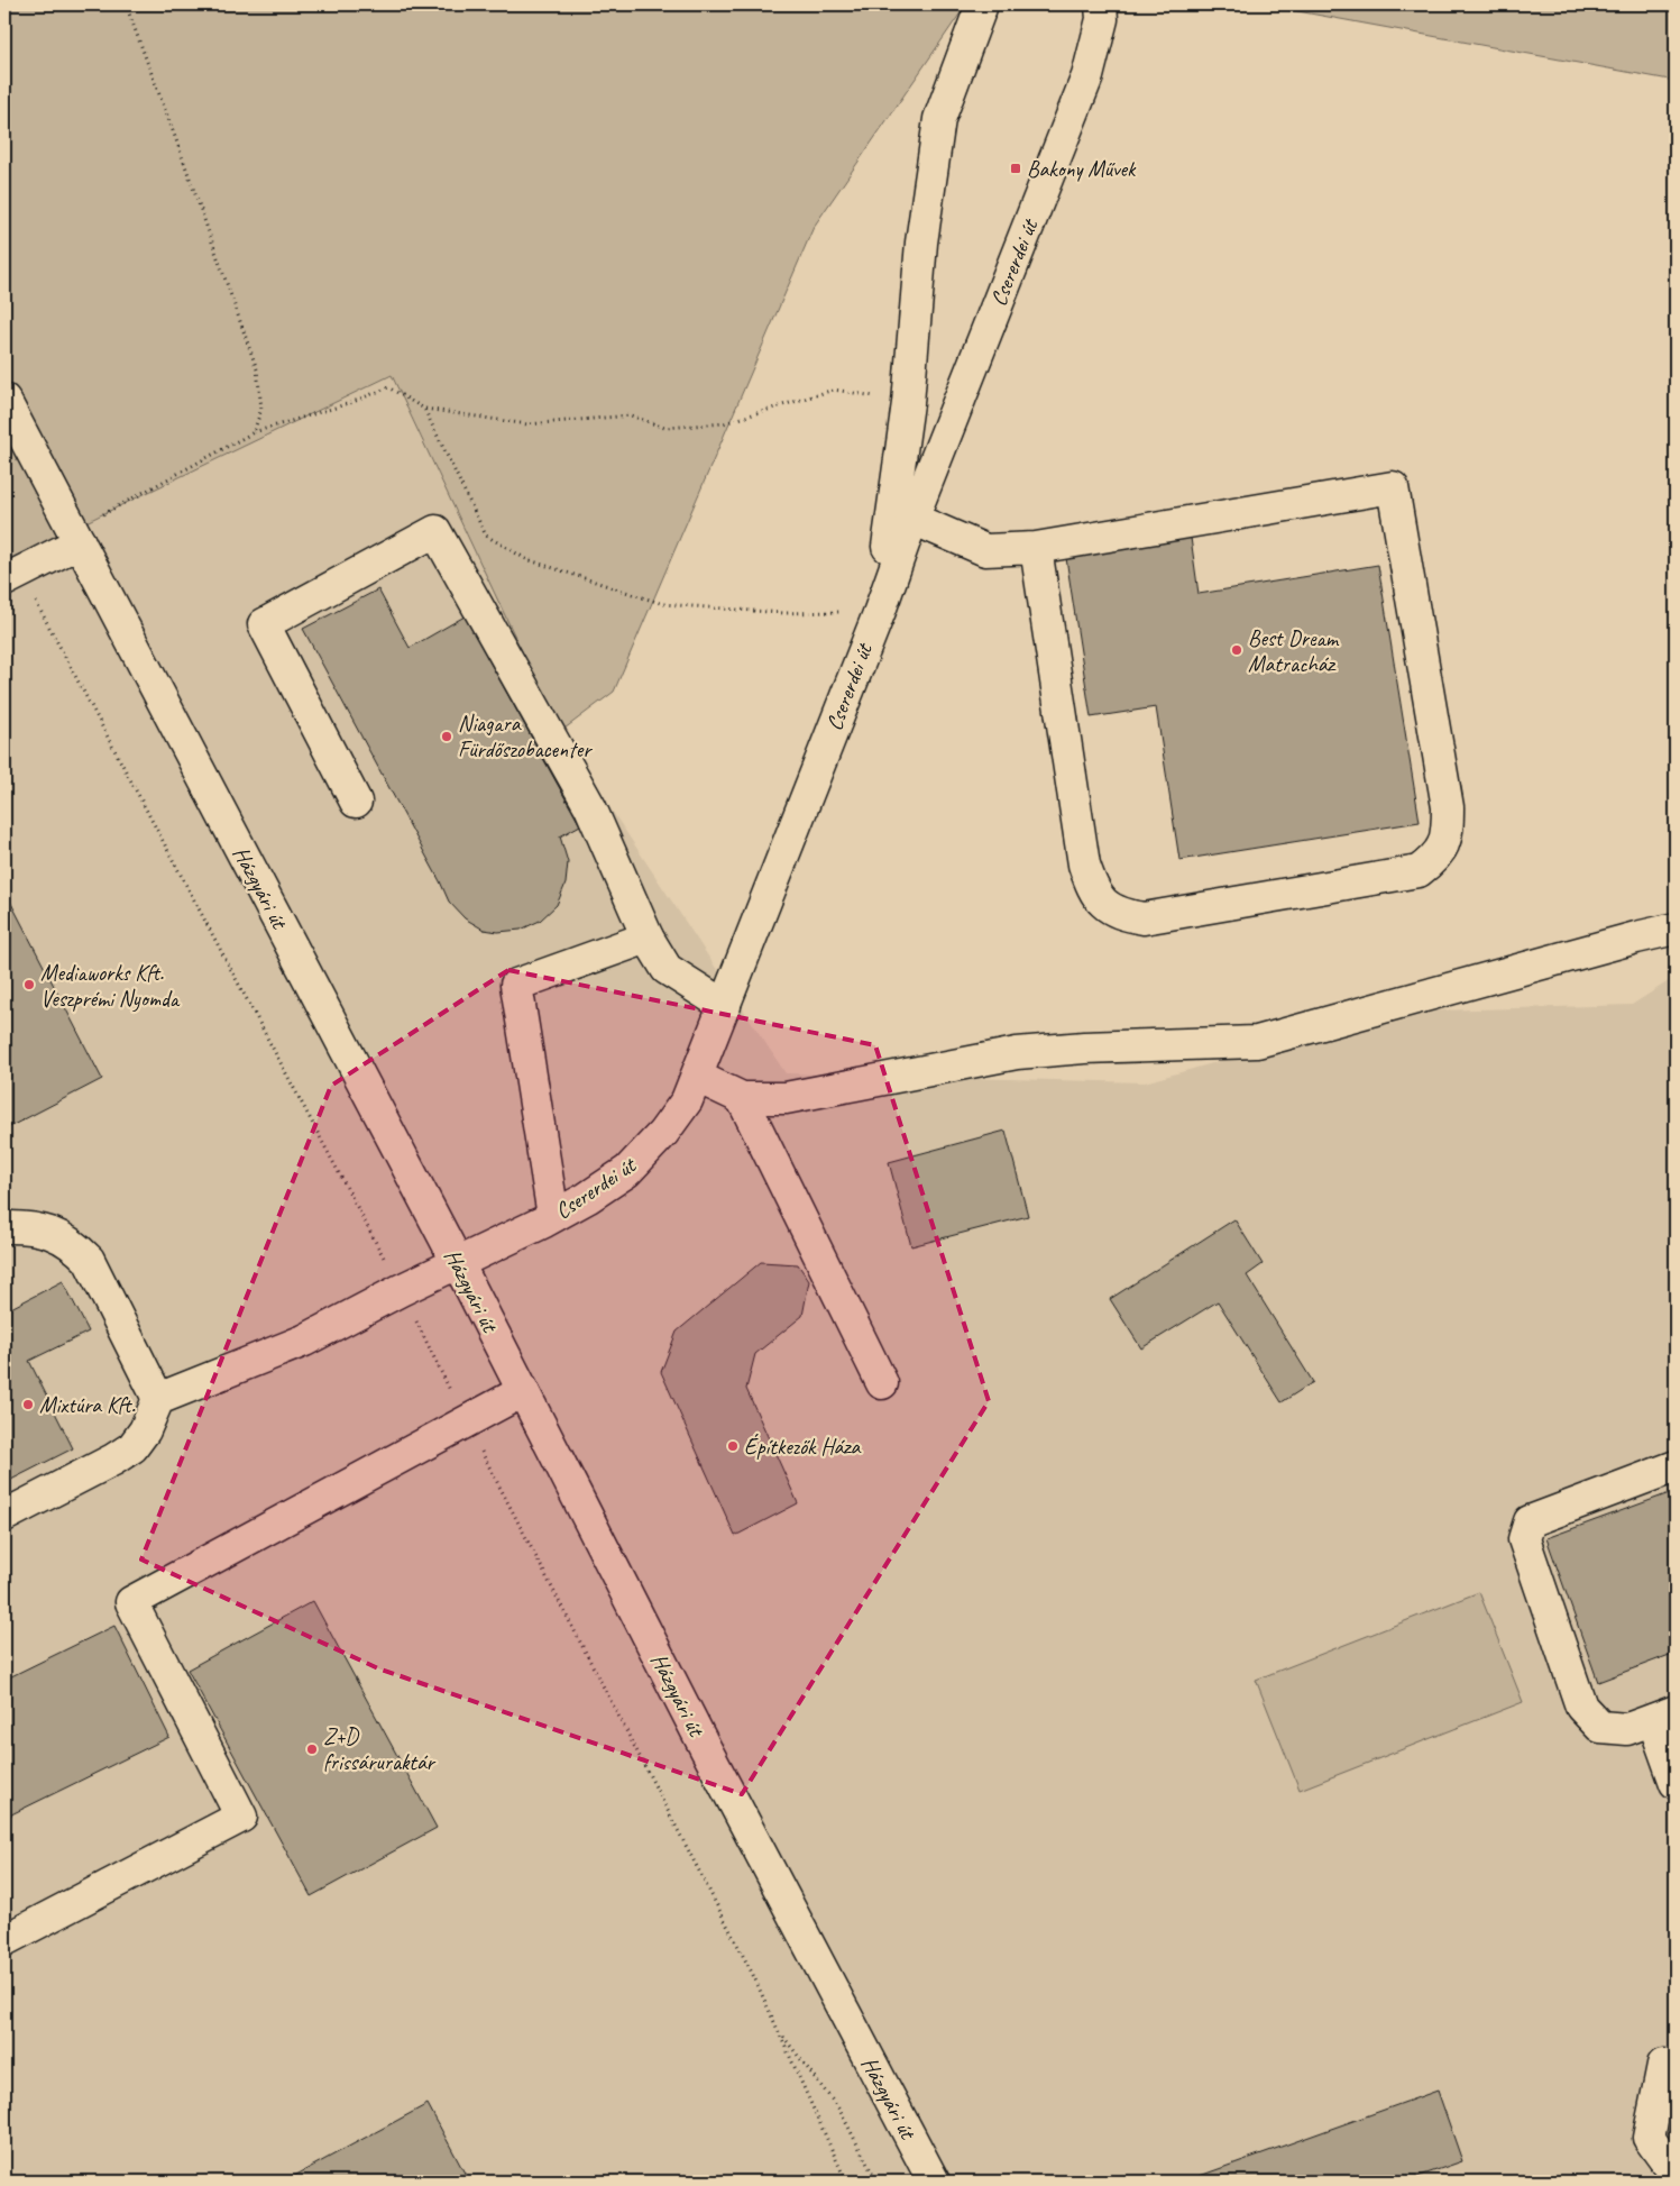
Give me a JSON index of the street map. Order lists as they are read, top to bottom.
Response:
{
  "streets": {
    "main road": ["Csererdei út", "Házgyári út"]
  },
  "crossings": [
    ["Csererdei út", "Házgyári út"]
  ],
  "places": {
    "transit": ["Bakony Művek"],
    "other": [
      "Best Dream Matracház",
      "Niagara Fürdőszobacenter",
      "Mediaworks Kft. Veszprémi Nyomda",
      "Mixtúra Kft.",
      "Építkezők Háza",
      "Z+D frissáruraktár"
    ]
  }
}
